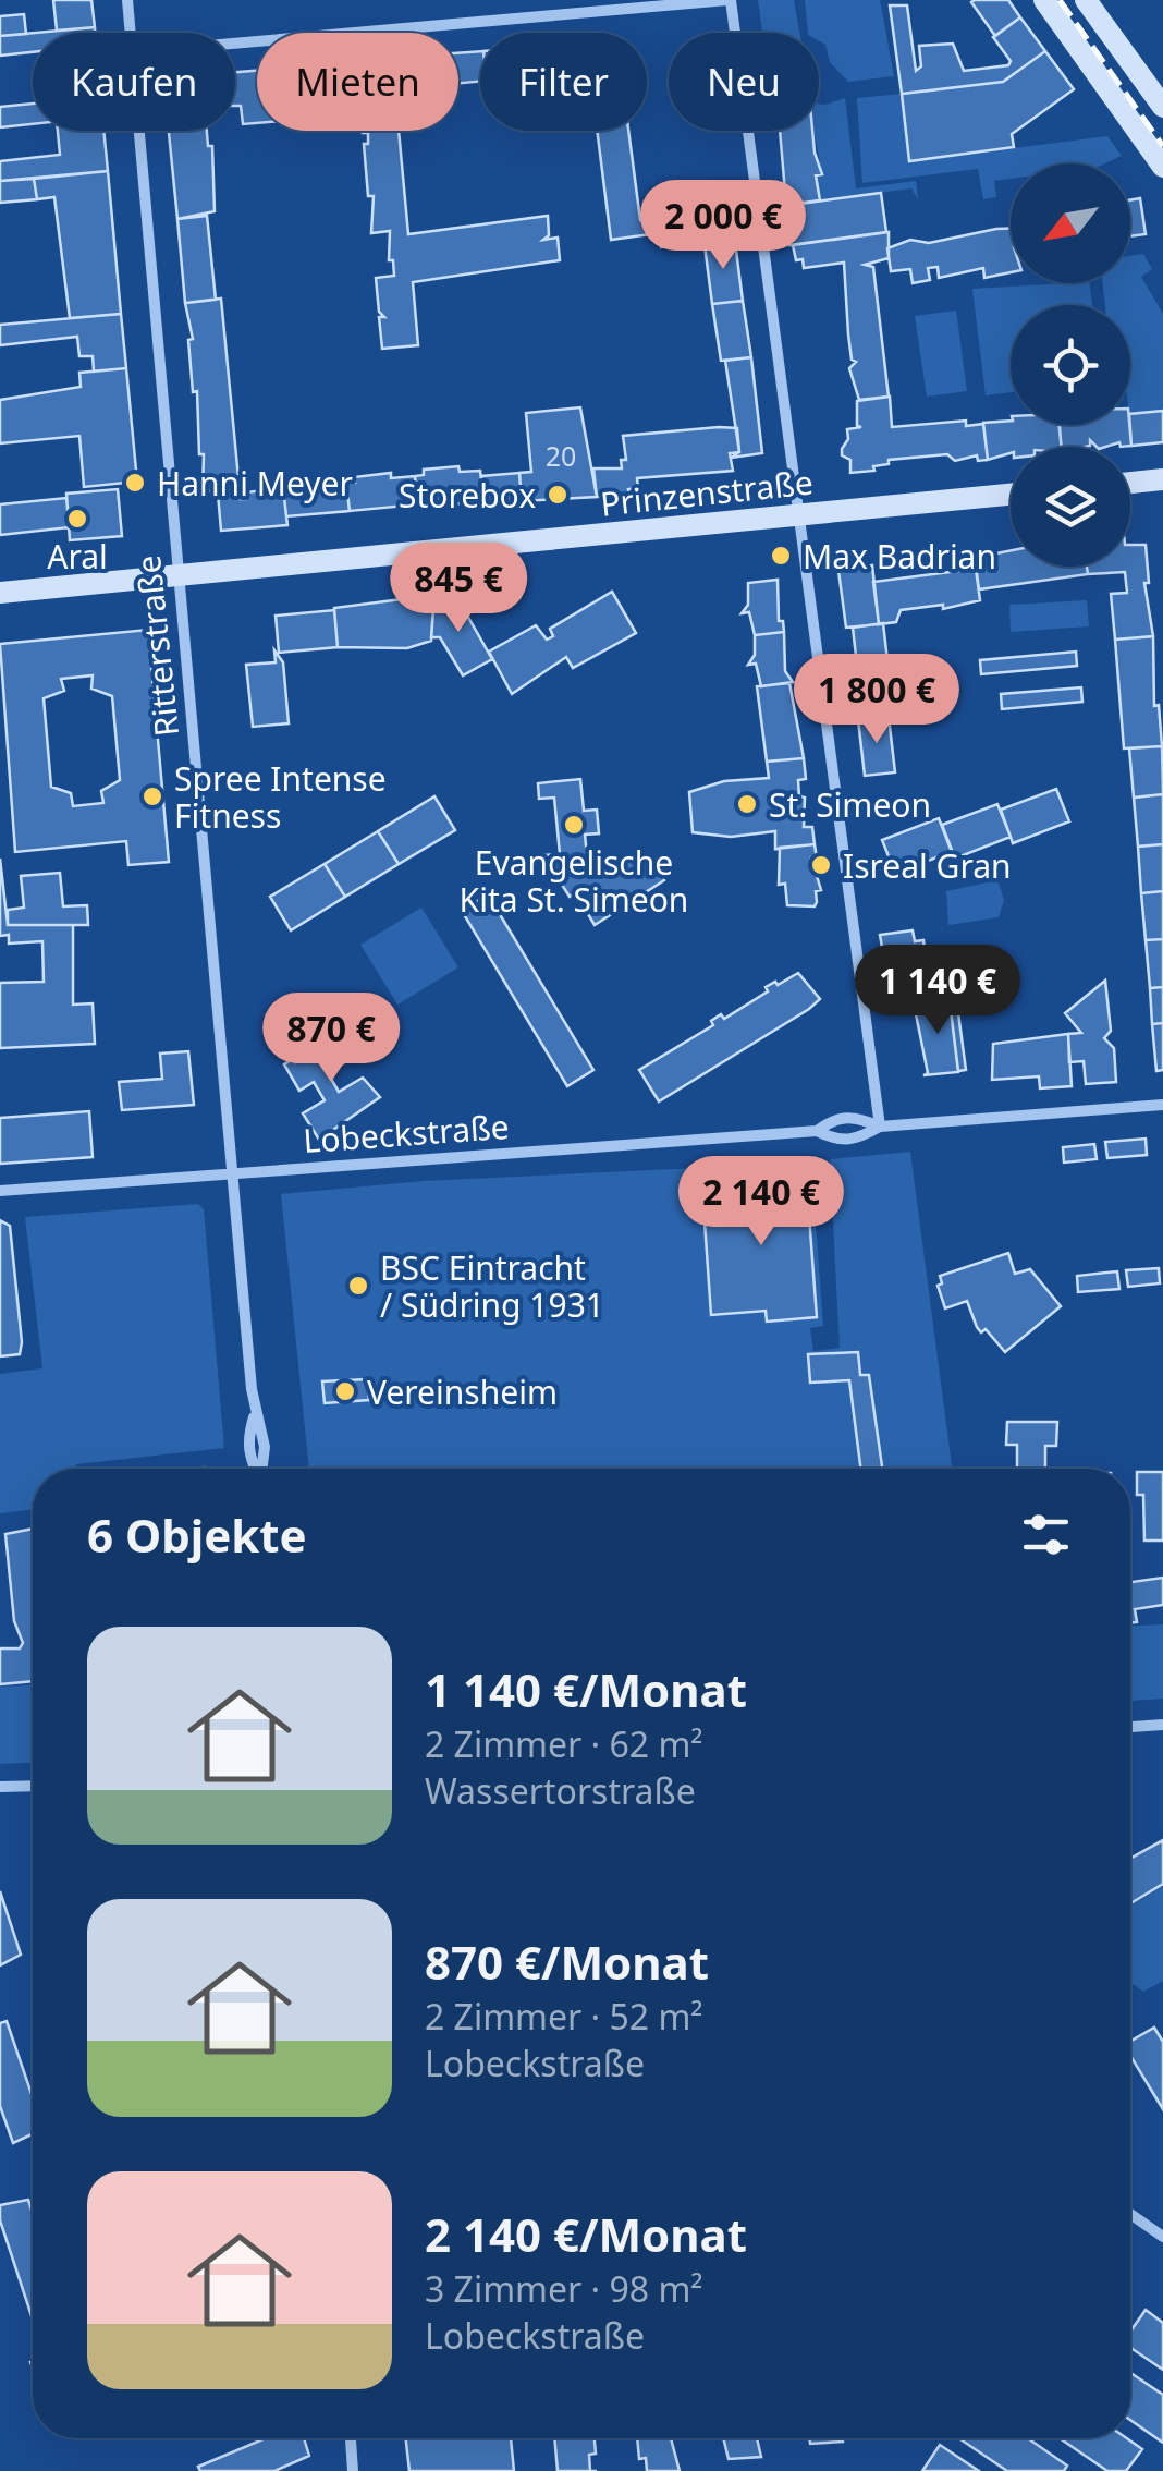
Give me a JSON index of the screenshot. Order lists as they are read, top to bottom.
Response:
{
  "streets": {
    "main road": ["Prinzenstraße"],
    "street": ["Ritterstraße", "Lobeckstraße"]
  },
  "crossings": [
    ["Prinzenstraße", "Ritterstraße"],
    ["Ritterstraße", "Lobeckstraße"]
  ],
  "places": [
    "Hanni Meyer",
    "Storebox",
    "Aral",
    "Max Badrian",
    "Spree Intense Fitness",
    "St. Simeon",
    "Evangelische Kita St. Simeon",
    "Isreal Gran",
    "BSC Eintracht / Südring 1931",
    "Vereinsheim"
  ],
  "house_numbers": ["20"],
  "north": "bottom left",
  "page": {
    "chip": [
      "Kaufen",
      "Mieten",
      "Filter",
      "Neu"
    ],
    "price": [
      "2 000 €",
      "845 €",
      "1 800 €",
      "1 140 €",
      "870 €",
      "2 140 €"
    ],
    "heading": "6 Objekte",
    "list": [
      {
        "name": "1 140 €/Monat",
        "note": "2 Zimmer · 62 m² · Wassertorstraße"
      },
      {
        "name": "870 €/Monat",
        "note": "2 Zimmer · 52 m² · Lobeckstraße"
      },
      {
        "name": "2 140 €/Monat",
        "note": "3 Zimmer · 98 m² · Lobeckstraße"
      }
    ]
  }
}
